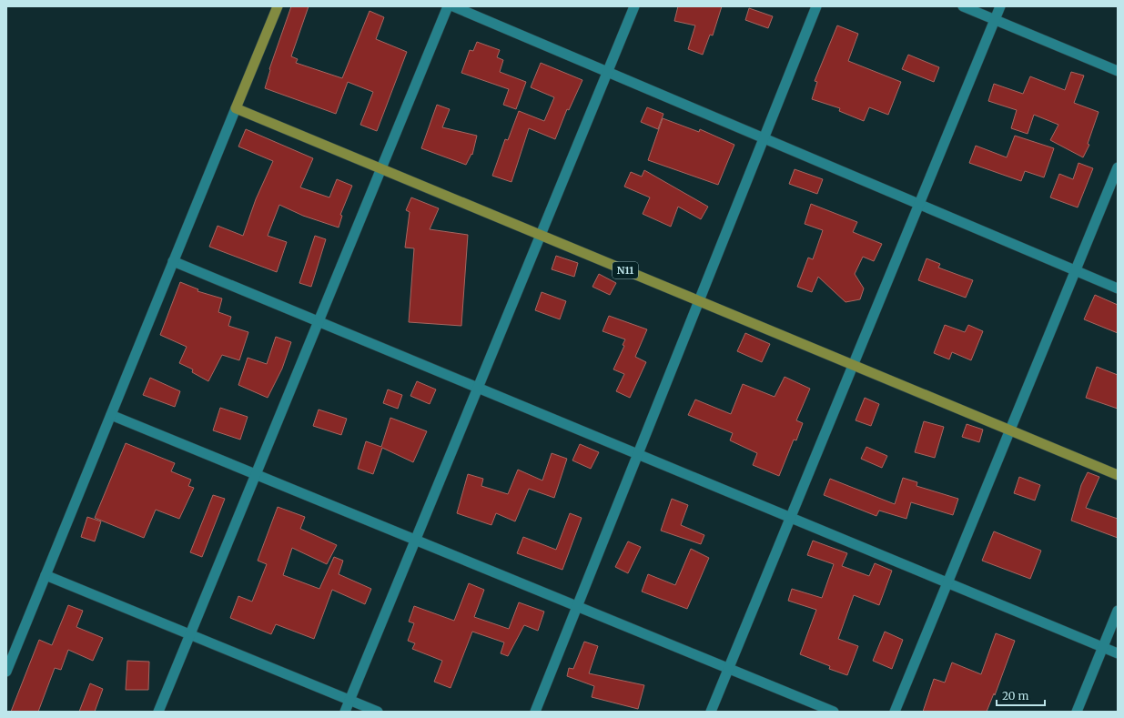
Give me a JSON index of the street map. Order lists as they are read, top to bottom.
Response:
{
  "streets": {
    "main road": ["N11"]
  },
  "scale_bar": "20 m"
}
